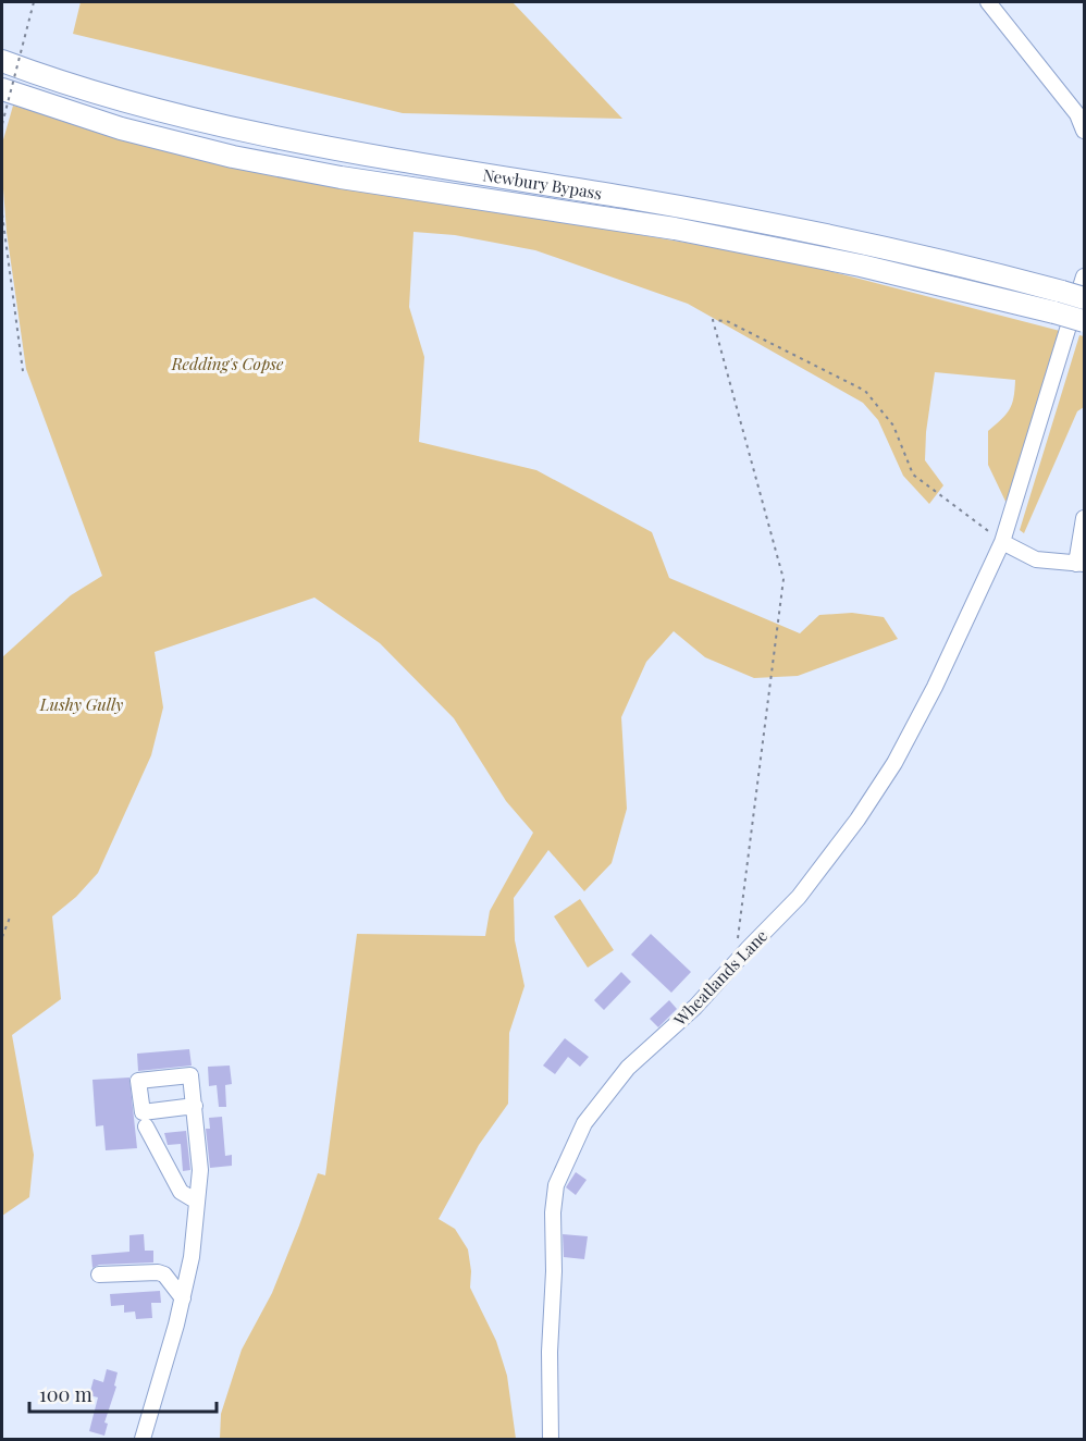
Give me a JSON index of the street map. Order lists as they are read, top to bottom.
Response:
{
  "streets": {
    "highway": ["Newbury Bypass"],
    "street": ["Wheatlands Lane"]
  },
  "parks": ["Redding's Copse", "Lushy Gully"],
  "scale_bar": "100 m"
}
